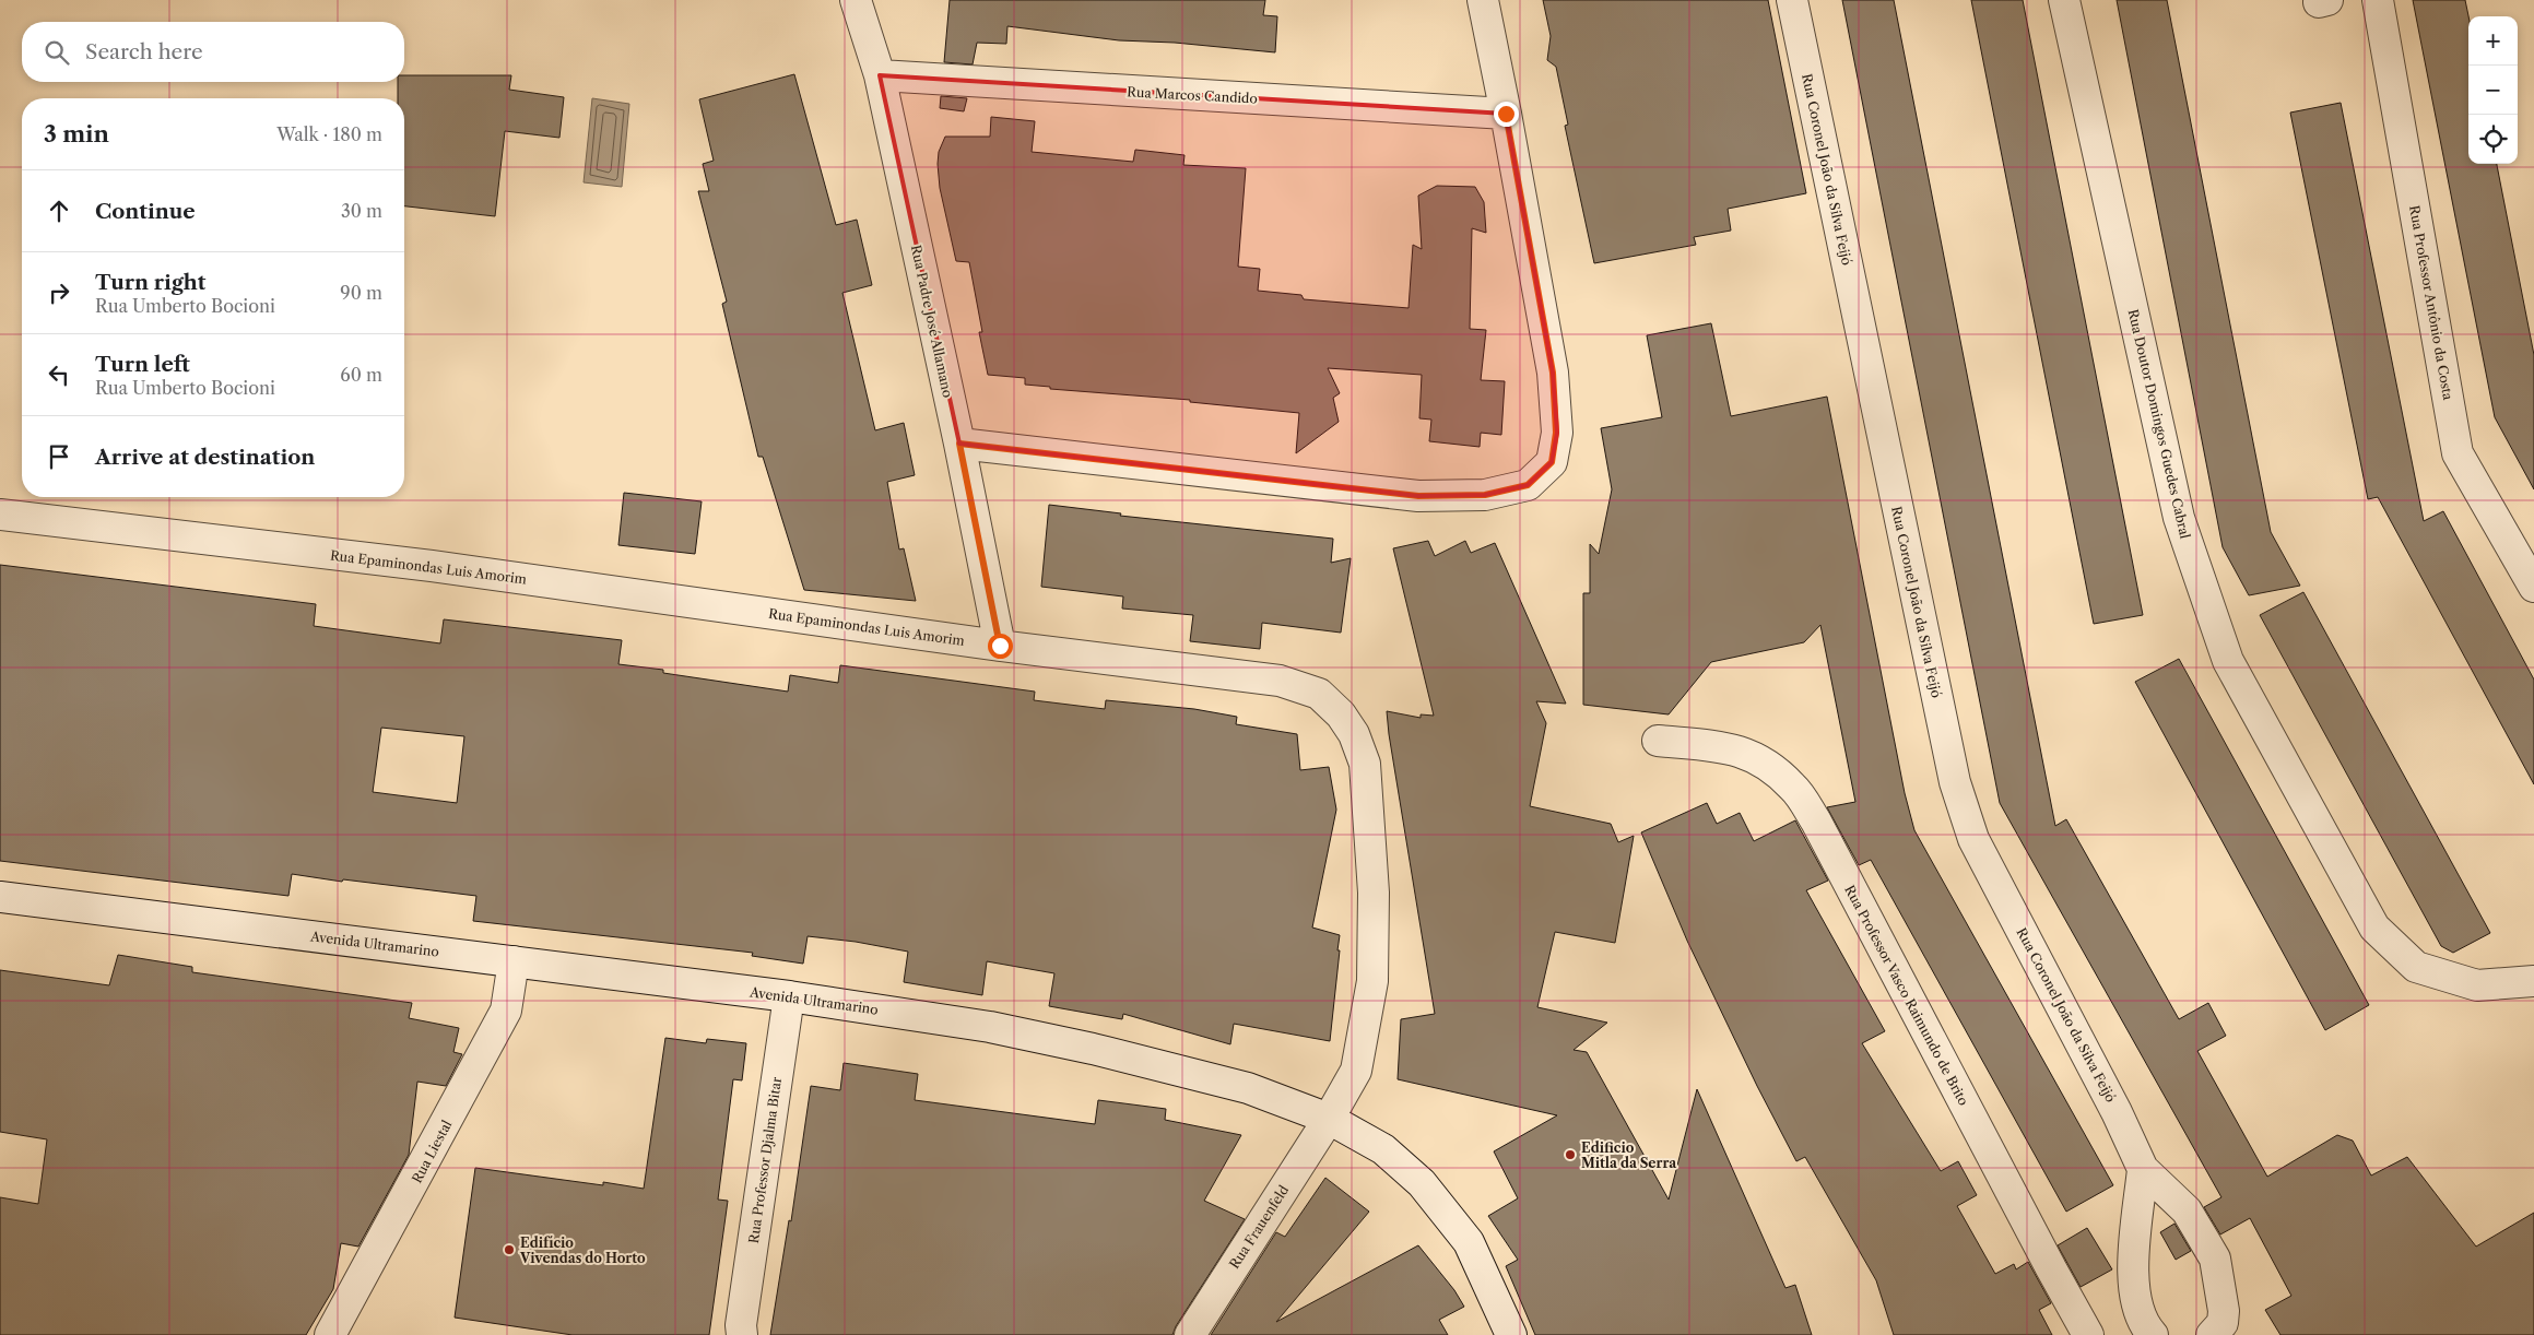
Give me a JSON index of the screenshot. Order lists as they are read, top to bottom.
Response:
{
  "streets": {
    "street": [
      "Rua Marcos Candido",
      "Rua Coronel João da Silva Feijó",
      "Rua Professor Antônio da Costa",
      "Rua Padre José Allamano",
      "Rua Doutor Domingos Guedes Cabral",
      "Rua Epaminondas Luis Amorim",
      "Avenida Ultramarino",
      "Rua Professor Vasco Raimundo de Brito",
      "Rua Liestal",
      "Rua Professor Djalma Bitar",
      "Rua Frauenfeld"
    ]
  },
  "crossings": [
    ["Rua Marcos Candido", "Rua Padre José Allamano"],
    ["Rua Padre José Allamano", "Rua Epaminondas Luis Amorim"],
    ["Rua Epaminondas Luis Amorim", "Avenida Ultramarino"],
    ["Rua Epaminondas Luis Amorim", "Rua Frauenfeld"],
    ["Avenida Ultramarino", "Rua Liestal"],
    ["Avenida Ultramarino", "Rua Professor Djalma Bitar"],
    ["Avenida Ultramarino", "Rua Frauenfeld"]
  ],
  "places": ["Edificio Mitla da Serra", "Edifício Vivendas do Horto"],
  "page": {
    "map_buttons": ["+", "−"],
    "search": "Search here",
    "heading": ["3 min", "Walk · 180 m"],
    "list": [
      ["Continue", "30 m"],
      ["Turn right", "Rua Umberto Bocioni", "90 m"],
      ["Turn left", "Rua Umberto Bocioni", "60 m"],
      "Arrive at destination"
    ]
  }
}
